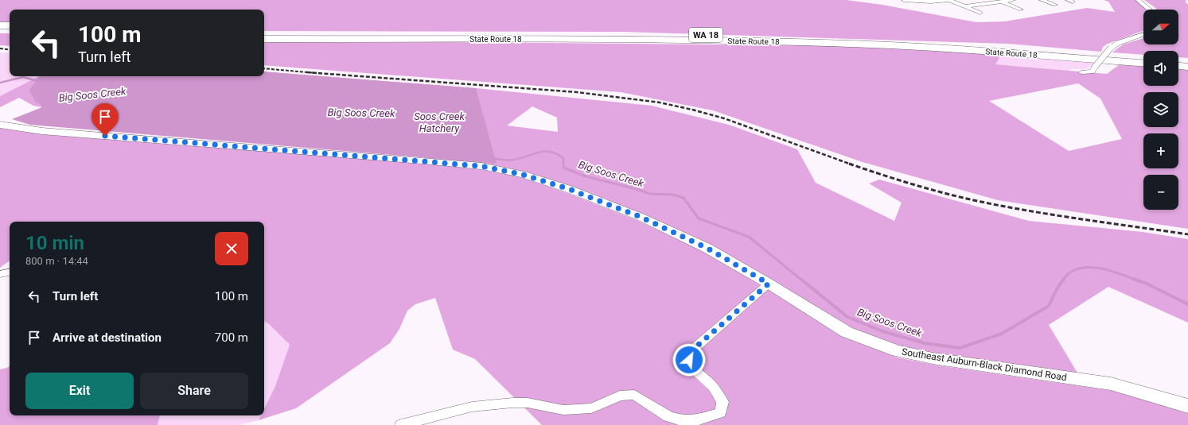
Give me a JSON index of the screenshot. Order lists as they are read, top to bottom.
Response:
{
  "streets": {
    "highway": ["WA 18", "State Route 18"],
    "main road": ["Southeast Auburn-Black Diamond Road"]
  },
  "water": ["Big Soos Creek", "Soos Creek Hatchery"],
  "north": "right",
  "page": {
    "map_buttons": ["+", "−"],
    "turn": ["100 m", "Turn left"],
    "heading": ["10 min", "800 m · 14:44"],
    "list": [
      {
        "name": "Turn left",
        "value": "100 m"
      },
      {
        "name": "Arrive at destination",
        "value": "700 m"
      }
    ],
    "buttons": ["Exit", "Share"]
  }
}
